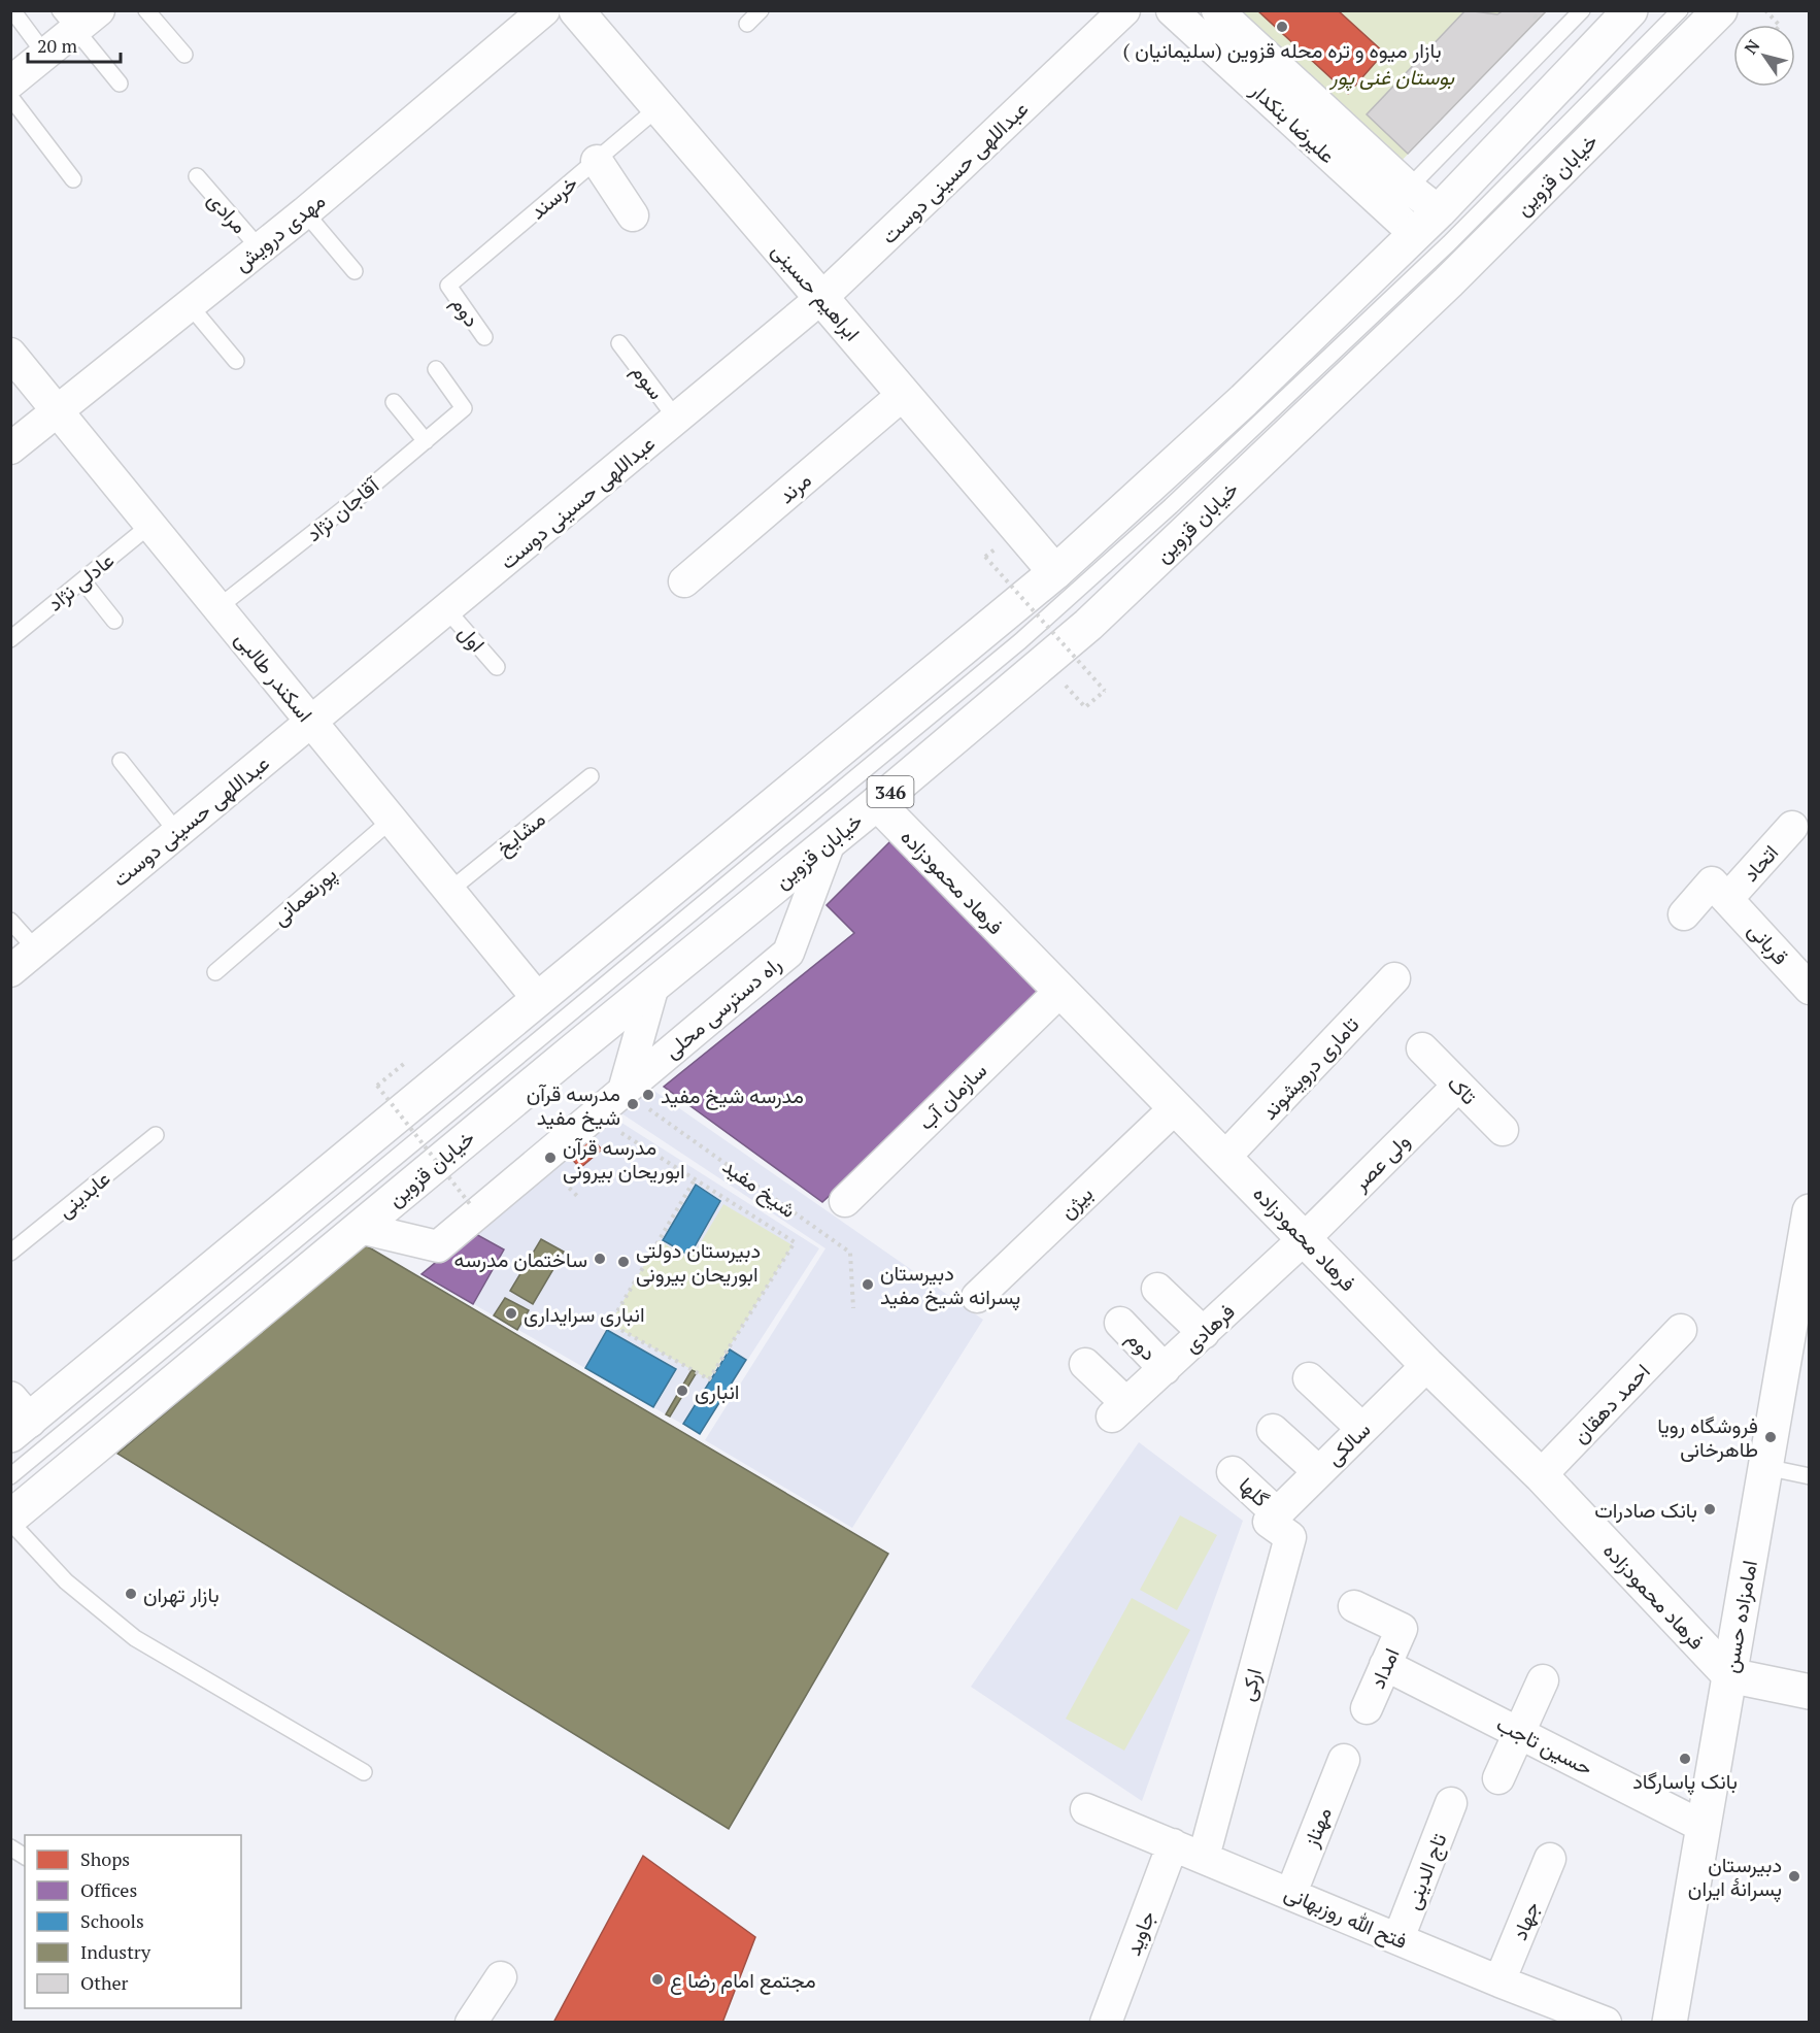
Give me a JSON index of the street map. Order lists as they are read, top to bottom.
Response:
{
  "streets": {
    "main road": [
      "خیابان قزوین",
      "ابراهیم حسینی",
      "346",
      "فرهاد محمودزاده",
      "امامزاده حسن"
    ],
    "street": [
      "علیرضا بنکدار",
      "عبداللهی حسینی دوست",
      "مهدی درویش",
      "دوم",
      "مرند",
      "اسکندر طالبی",
      "اتحاد",
      "قربانی",
      "راه دسترسی محلی",
      "تاماری درویشوند",
      "تاک",
      "سازمان آب",
      "ولی عصر",
      "بیژن",
      "فرهادی",
      "احمد دهقان",
      "سالکی",
      "گلها",
      "امداد",
      "ارکی",
      "حسین تاجب",
      "مهناز",
      "تاج الدینی",
      "فتح الله روزبهانی",
      "جهاد",
      "جاوید"
    ],
    "lane": [
      "خرسند",
      "مرادی",
      "سوم",
      "آقاجان نژاد",
      "عادلی نژاد",
      "اول",
      "مشایخ",
      "پورنعمانی",
      "عابدینی"
    ],
    "path": ["شیخ مفید"]
  },
  "crossings": [
    ["عبداللهی حسینی دوست", "ابراهیم حسینی"],
    ["عبداللهی حسینی دوست", "سوم"],
    ["عبداللهی حسینی دوست", "اول"],
    ["عبداللهی حسینی دوست", "اسکندر طالبی"],
    ["خیابان قزوین", "فرهاد محمودزاده"],
    ["خیابان قزوین", "راه دسترسی محلی"],
    ["خرسند", "ابراهیم حسینی"],
    ["خرسند", "دوم"],
    ["مرادی", "مهدی درویش"],
    ["مهدی درویش", "اسکندر طالبی"],
    ["ابراهیم حسینی", "مرند"],
    ["دوم", "فرهادی"],
    ["آقاجان نژاد", "اسکندر طالبی"],
    ["عادلی نژاد", "اسکندر طالبی"],
    ["اسکندر طالبی", "مشایخ"],
    ["اسکندر طالبی", "پورنعمانی"],
    ["اتحاد", "قربانی"],
    ["فرهاد محمودزاده", "تاماری درویشوند"],
    ["فرهاد محمودزاده", "سازمان آب"],
    ["فرهاد محمودزاده", "ولی عصر"],
    ["فرهاد محمودزاده", "بیژن"],
    ["فرهاد محمودزاده", "فرهادی"],
    ["فرهاد محمودزاده", "احمد دهقان"],
    ["فرهاد محمودزاده", "سالکی"],
    ["فرهاد محمودزاده", "امامزاده حسن"],
    ["راه دسترسی محلی", "شیخ مفید"],
    ["تاک", "ولی عصر"],
    ["ولی عصر", "فرهادی"],
    ["سالکی", "گلها"],
    ["سالکی", "ارکی"],
    ["گلها", "ارکی"],
    ["امامزاده حسن", "حسین تاجب"],
    ["امداد", "حسین تاجب"],
    ["ارکی", "فتح الله روزبهانی"],
    ["مهناز", "فتح الله روزبهانی"],
    ["تاج الدینی", "فتح الله روزبهانی"],
    ["فتح الله روزبهانی", "جهاد"],
    ["فتح الله روزبهانی", "جاوید"]
  ],
  "parks": ["بوستان غنی پور"],
  "places": [
    "بازار میوه و تره محله قزوین (سلیمانیان )",
    "مدرسه شیخ مفید",
    "مدرسه قرآن شیخ مفید",
    "مدرسه قرآن ابوریحان بیرونی",
    "ساختمان مدرسه",
    "دبیرستان دولتی ابوریحان بیرونی",
    "دبیرستان پسرانه شیخ مفید",
    "انباری سرایداری",
    "انباری",
    "فروشگاه رویا طاهرخانی",
    "بانک صادرات",
    "بازار تهران",
    "بانک پاسارگاد",
    "دبیرستان پسرانهٔ ایران",
    "مجتمع امام رضا ع"
  ],
  "legend": [
    "Shops",
    "Offices",
    "Schools",
    "Industry",
    "Other"
  ],
  "scale_bar": "20 m",
  "north": "top left"
}
